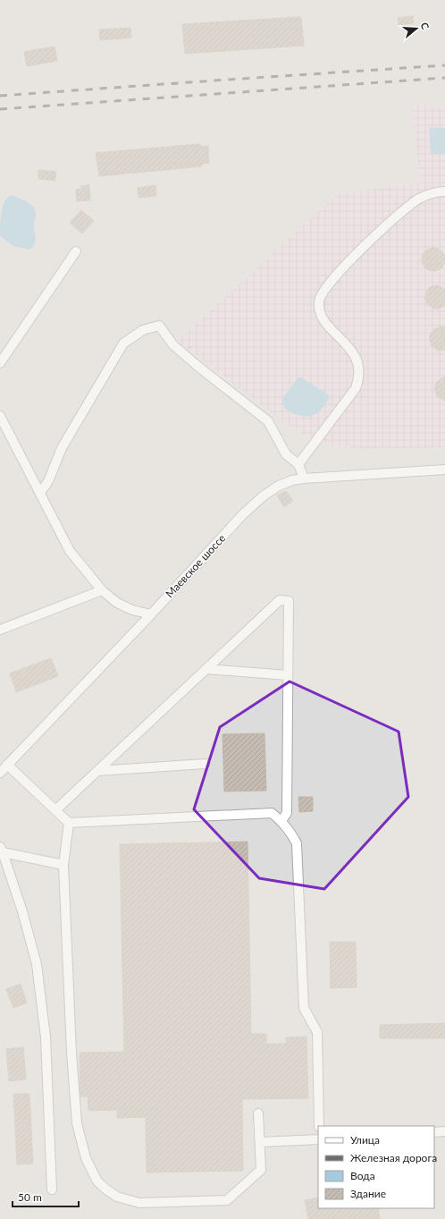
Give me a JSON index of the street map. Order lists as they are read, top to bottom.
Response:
{
  "streets": {
    "street": ["Маевское шоссе"]
  },
  "legend": [
    "Улица",
    "Железная дорога",
    "Вода",
    "Здание"
  ],
  "scale_bar": "50 m",
  "north": "right"
}
